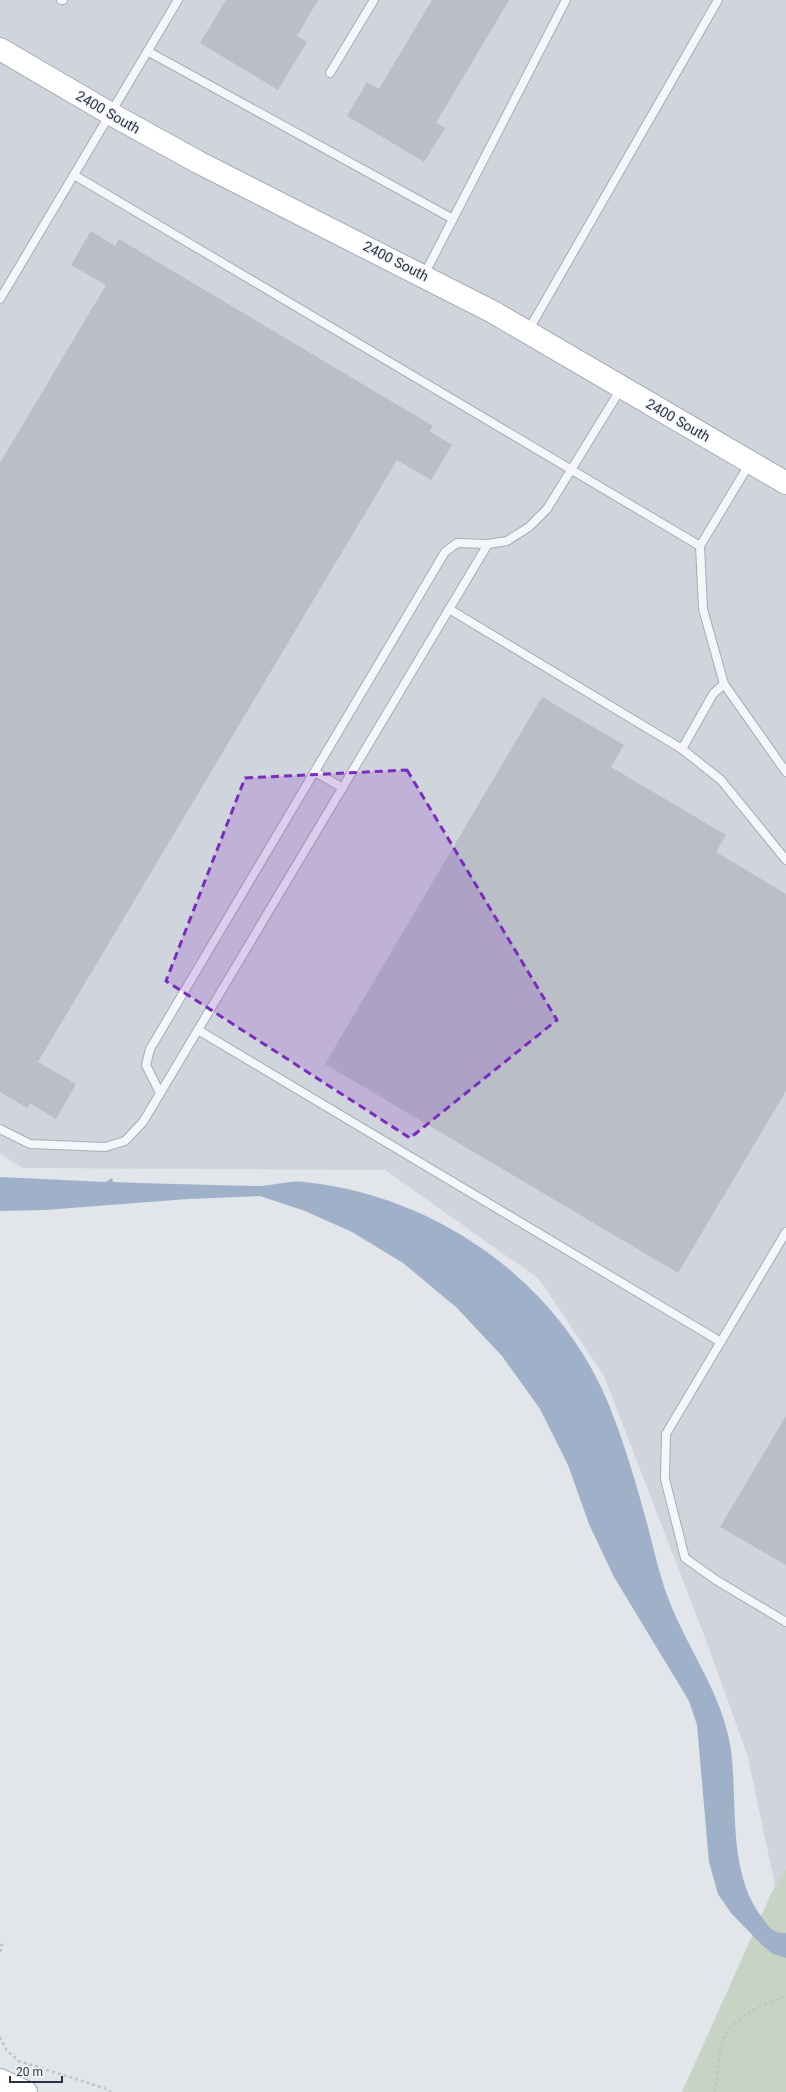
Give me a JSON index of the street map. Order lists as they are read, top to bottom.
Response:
{
  "streets": {
    "street": ["2400 South"]
  },
  "scale_bar": "20 m"
}
